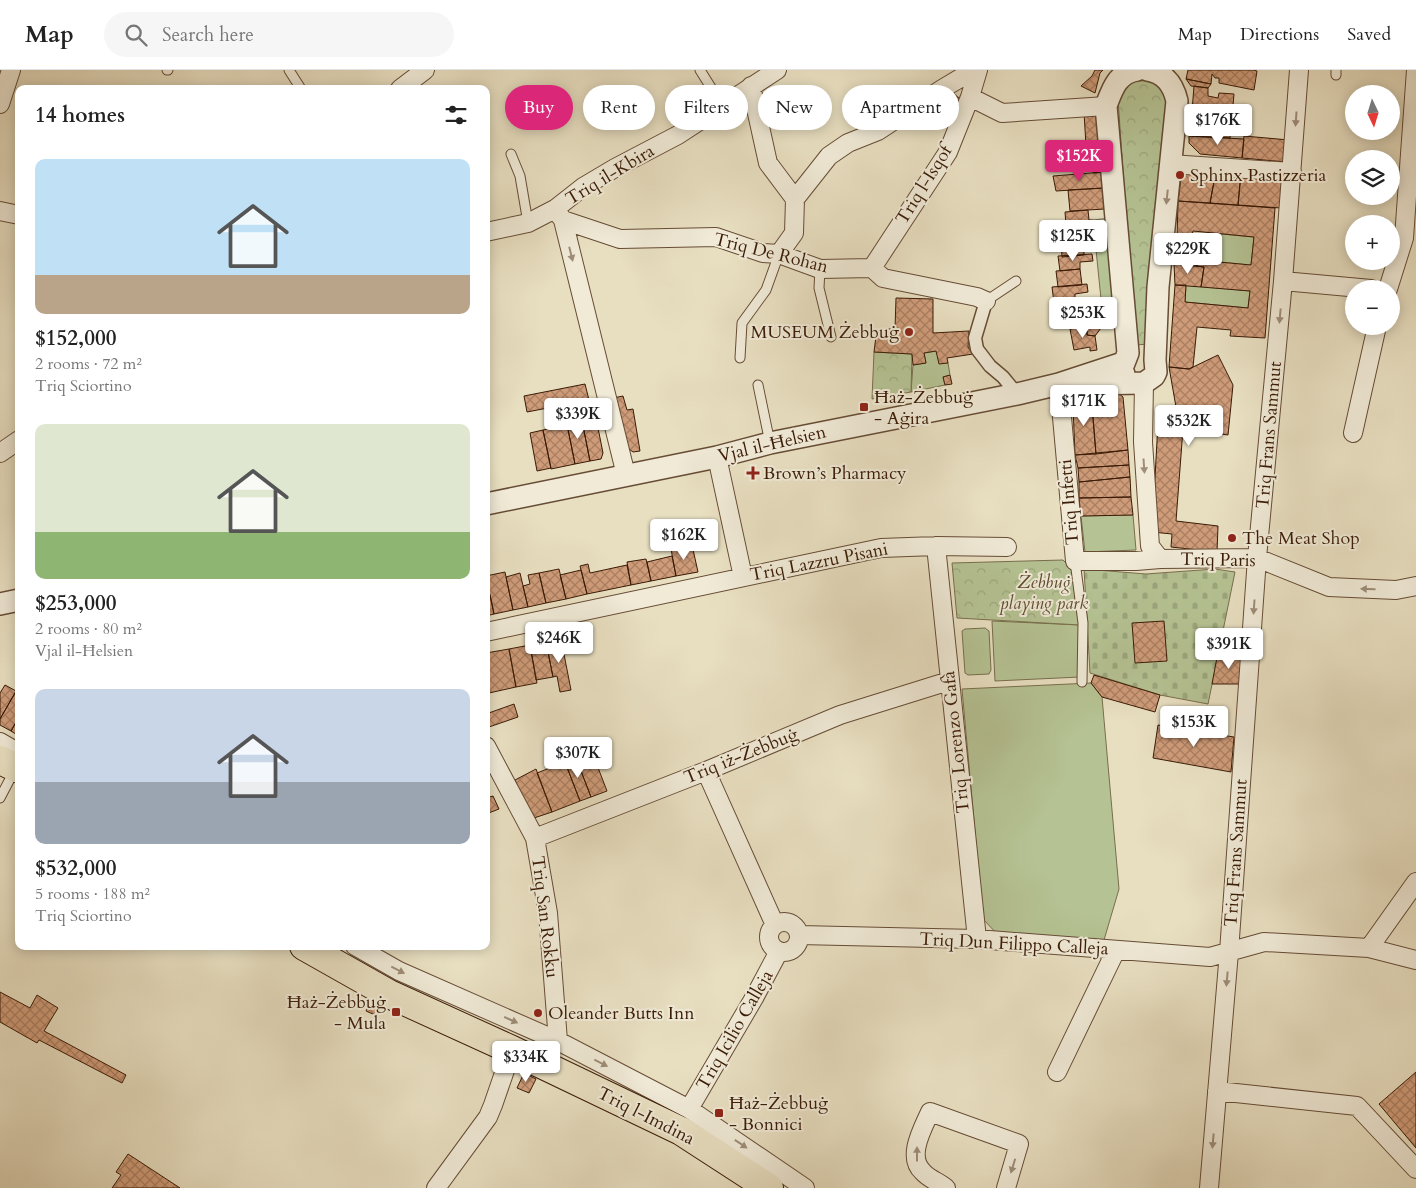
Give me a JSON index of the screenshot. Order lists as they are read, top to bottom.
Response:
{
  "streets": {
    "highway": ["Triq l-Imdina"],
    "street": [
      "Triq il-Kbira",
      "Triq l-Isqof",
      "Triq De Rohan",
      "Triq Frans Sammut",
      "Vjal il-Ħelsien",
      "Triq Infetti",
      "Triq Paris",
      "Triq Lazzru Pisani",
      "Triq Lorenzo Gafà",
      "Triq iż-Żebbuġ",
      "Triq San Rokku",
      "Triq Dun Filippo Calleja",
      "Triq Icilio Calleja"
    ]
  },
  "crossings": [
    ["Triq il-Kbira", "Triq De Rohan"],
    ["Triq l-Isqof", "Triq De Rohan"],
    ["Triq Frans Sammut", "Triq Paris"],
    ["Triq Frans Sammut", "Triq Dun Filippo Calleja"],
    ["Vjal il-Ħelsien", "Triq Infetti"],
    ["Triq Infetti", "Triq Paris"],
    ["Triq Lazzru Pisani", "Triq Lorenzo Gafà"],
    ["Triq Lorenzo Gafà", "Triq iż-Żebbuġ"],
    ["Triq Lorenzo Gafà", "Triq Dun Filippo Calleja"],
    ["Triq iż-Żebbuġ", "Triq San Rokku"],
    ["Triq San Rokku", "Triq l-Imdina"],
    ["Triq Dun Filippo Calleja", "Triq Icilio Calleja"],
    ["Triq Icilio Calleja", "Triq l-Imdina"]
  ],
  "one_way": ["Triq Paris", "Triq l-Imdina"],
  "parks": ["Żebbuġ playing park"],
  "places": {
    "other": [
      "Sphinx Pastizzeria",
      "MUSEUM Żebbuġ",
      "The Meat Shop",
      "Oleander Butts Inn"
    ],
    "transit": ["Ħaż-Żebbuġ - Aġira", "Ħaż-Żebbuġ - Mula", "Ħaż-Żebbuġ - Bonnici"],
    "health": ["Brown’s Pharmacy"]
  },
  "north": "bottom",
  "page": {
    "header": "Map",
    "search": "Search here",
    "nav": ["Map", "Directions", "Saved"],
    "map_buttons": ["+", "−"],
    "chip": [
      "Buy",
      "Rent",
      "Filters",
      "New",
      "Apartment"
    ],
    "heading": "14 homes",
    "price": [
      "$176K",
      "$152K",
      "$125K",
      "$229K",
      "$253K",
      "$171K",
      "$339K",
      "$532K",
      "$162K",
      "$246K",
      "$391K",
      "$153K",
      "$307K",
      "$334K"
    ],
    "list": [
      {
        "name": "$152,000",
        "note": "2 rooms · 72 m² · Triq Sciortino"
      },
      {
        "name": "$253,000",
        "note": "2 rooms · 80 m² · Vjal il-Ħelsien"
      },
      {
        "name": "$532,000",
        "note": "5 rooms · 188 m² · Triq Sciortino"
      }
    ]
  }
}
